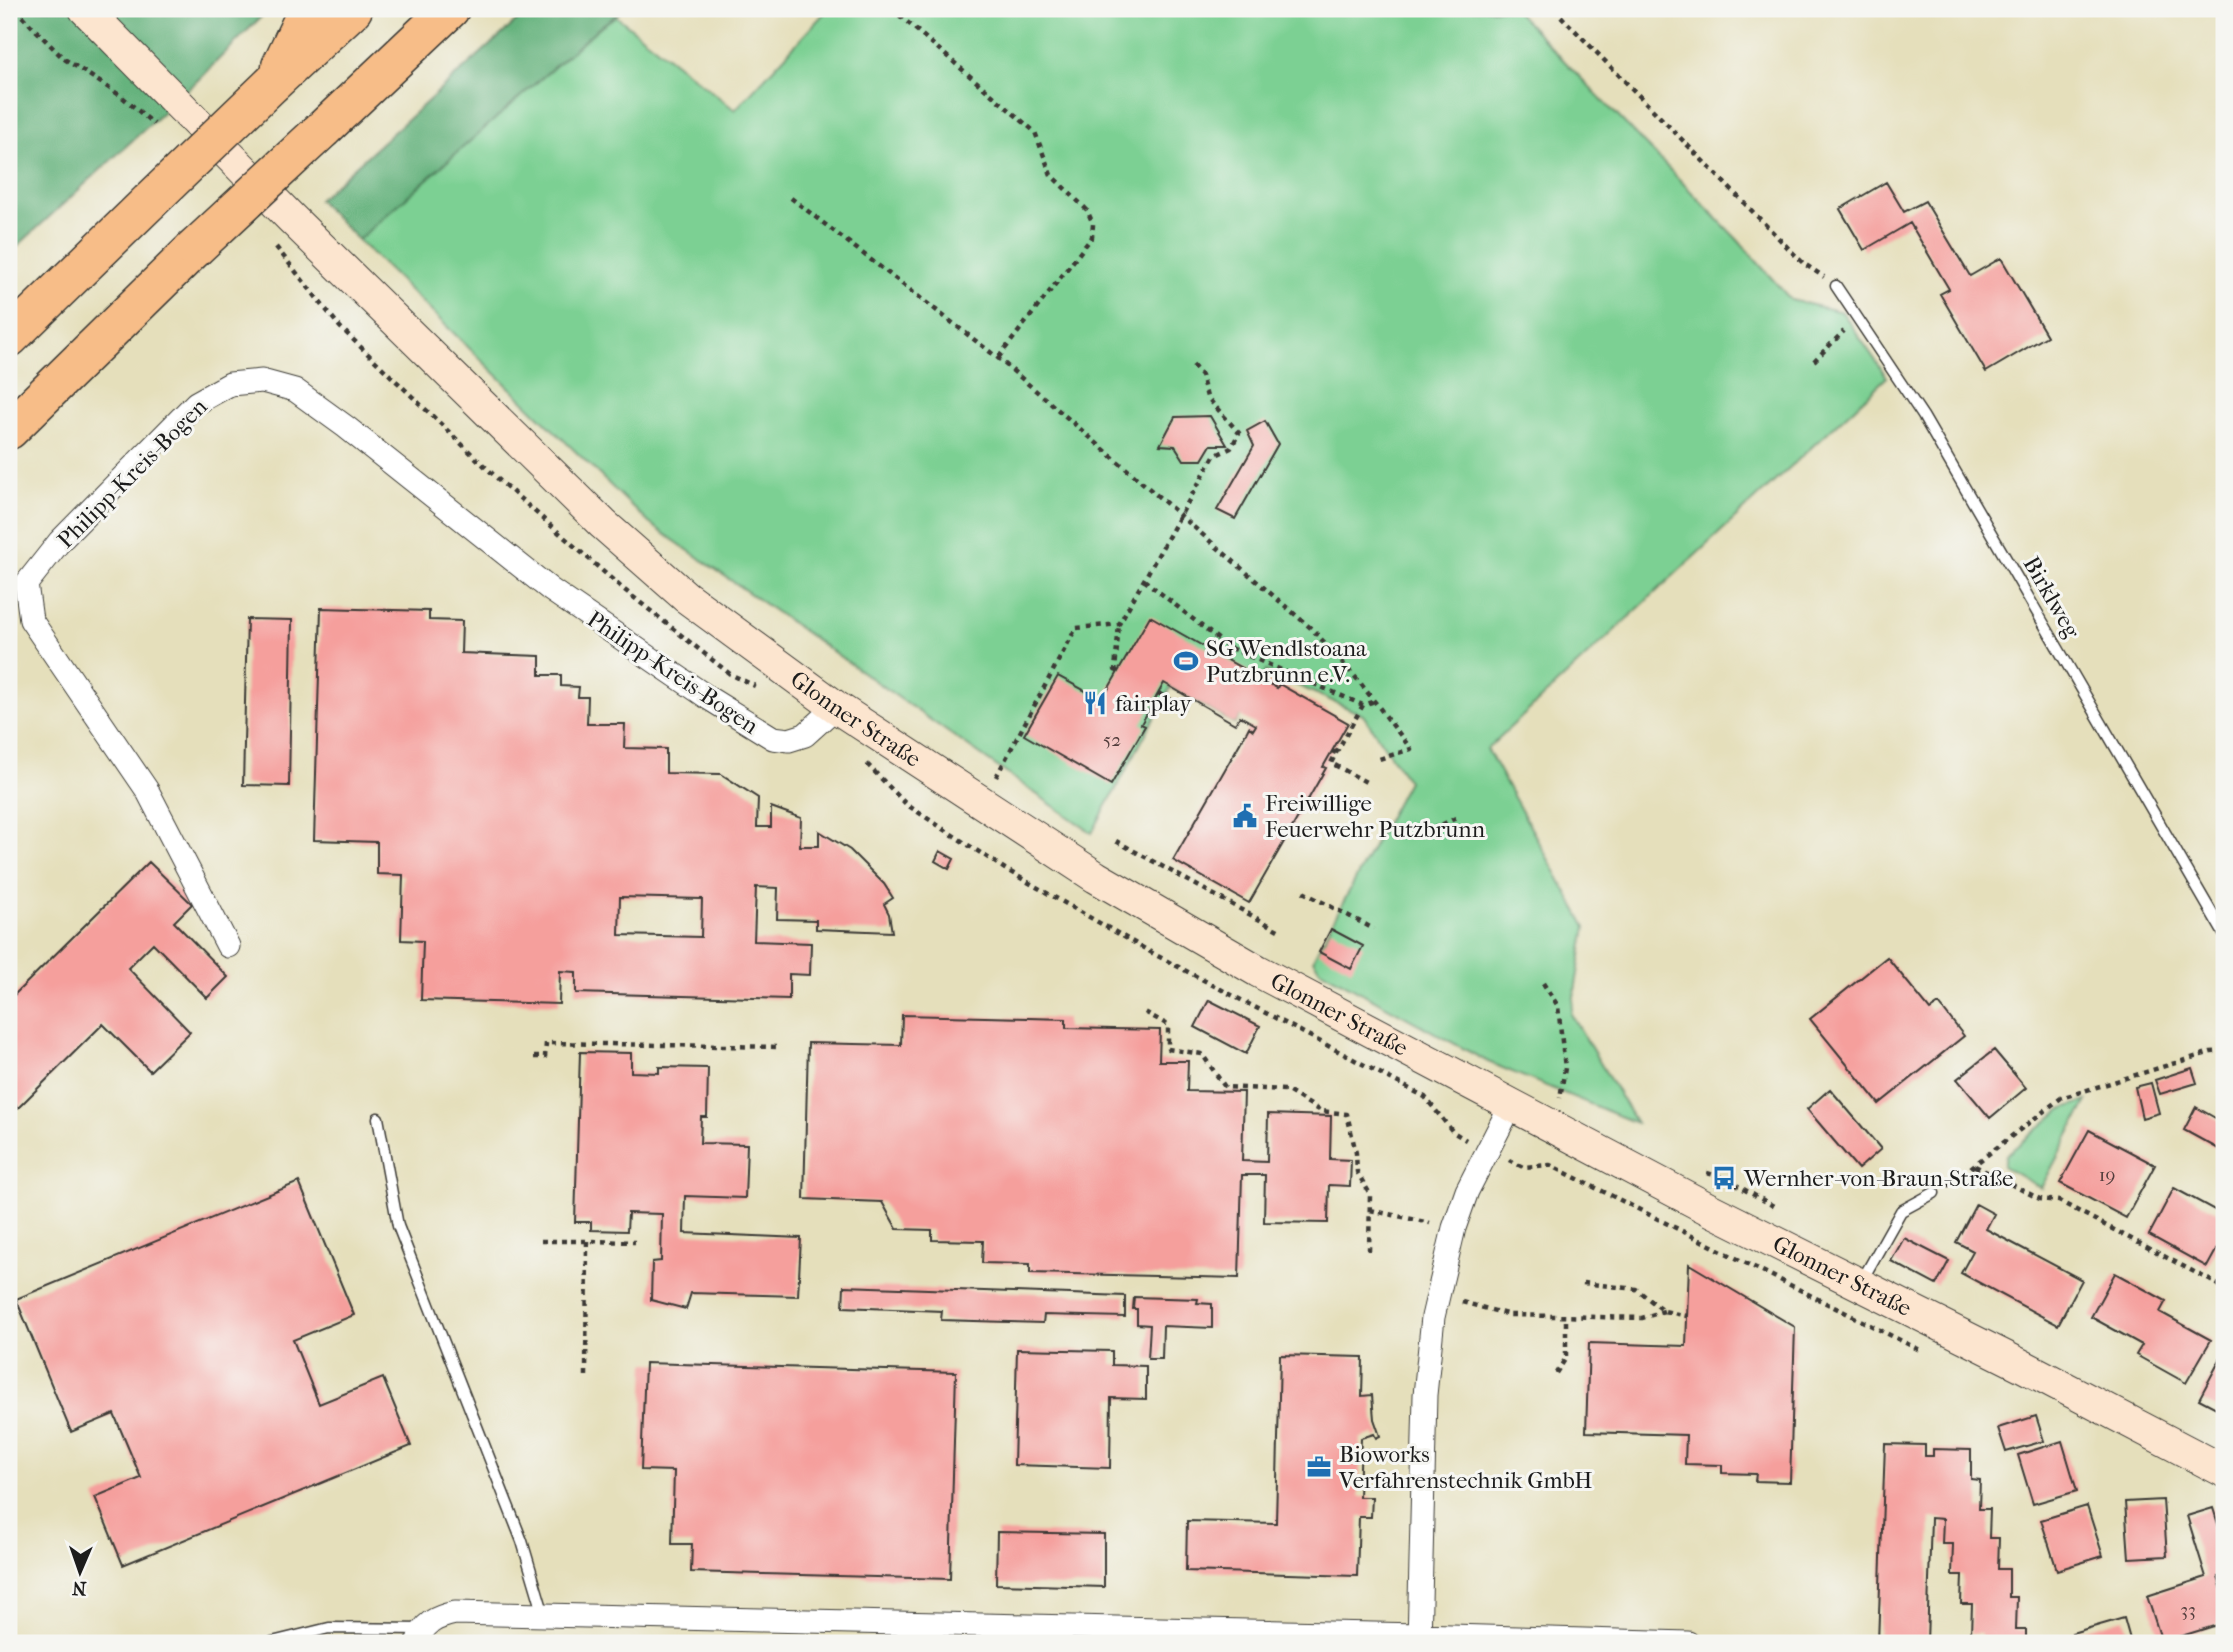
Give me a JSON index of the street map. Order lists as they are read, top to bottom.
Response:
{
  "streets": {
    "street": ["Philipp-Kreis-Bogen", "Glonner Straße"],
    "lane": ["Birklweg"]
  },
  "crossings": [
    ["Philipp-Kreis-Bogen", "Glonner Straße"]
  ],
  "places": {
    "sports": ["SG Wendlstoana Putzbrunn e.V."],
    "restaurant": ["fairplay"],
    "public building": ["Freiwillige Feuerwehr Putzbrunn"],
    "bus stop": ["Wernher-von-Braun-Straße"],
    "office": ["Bioworks Verfahrenstechnik GmbH"]
  },
  "house_numbers": ["52", "19", "33"],
  "north": "bottom"
}
